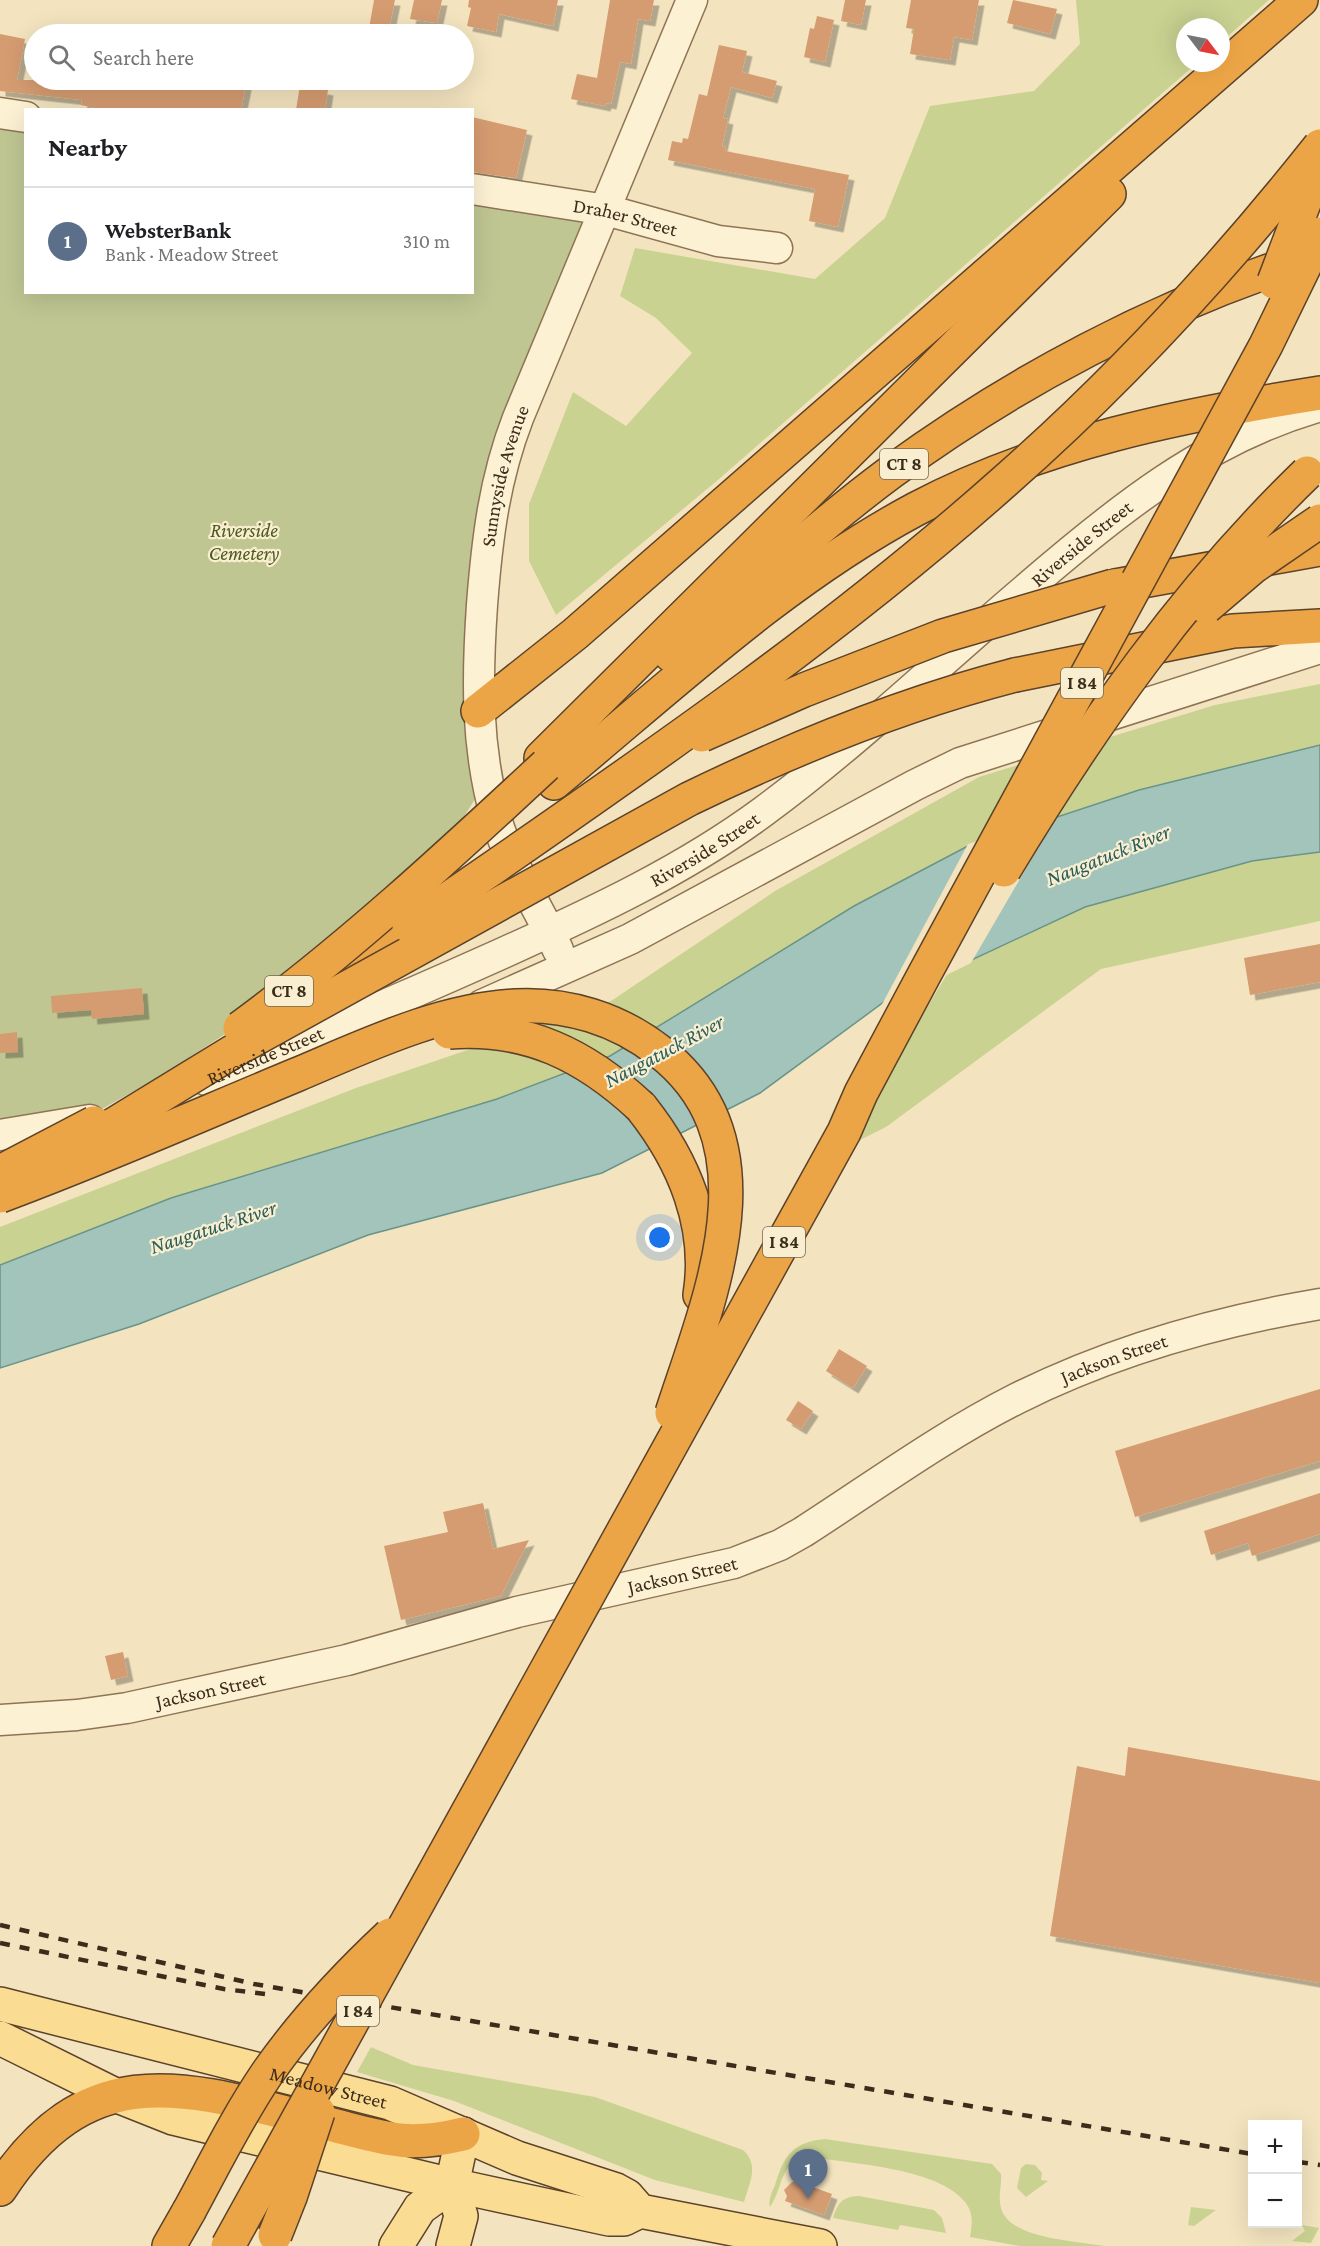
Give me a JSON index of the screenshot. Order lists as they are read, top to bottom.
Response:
{
  "streets": {
    "highway": ["CT 8", "I 84"],
    "main road": ["Meadow Street"],
    "street": [
      "Draher Street",
      "Sunnyside Avenue",
      "Riverside Street",
      "Jackson Street"
    ]
  },
  "crossings": [
    ["Draher Street", "Sunnyside Avenue"],
    ["Sunnyside Avenue", "Riverside Street"]
  ],
  "water": ["Naugatuck River"],
  "parks": ["Riverside Cemetery"],
  "north": "bottom right",
  "page": {
    "search": "Search here",
    "heading": "Nearby",
    "list": [
      {
        "mark": "1",
        "name": "WebsterBank",
        "note": "Bank · Meadow Street",
        "value": "310 m"
      }
    ],
    "map_buttons": ["+", "−"],
    "pins": "1"
  }
}
